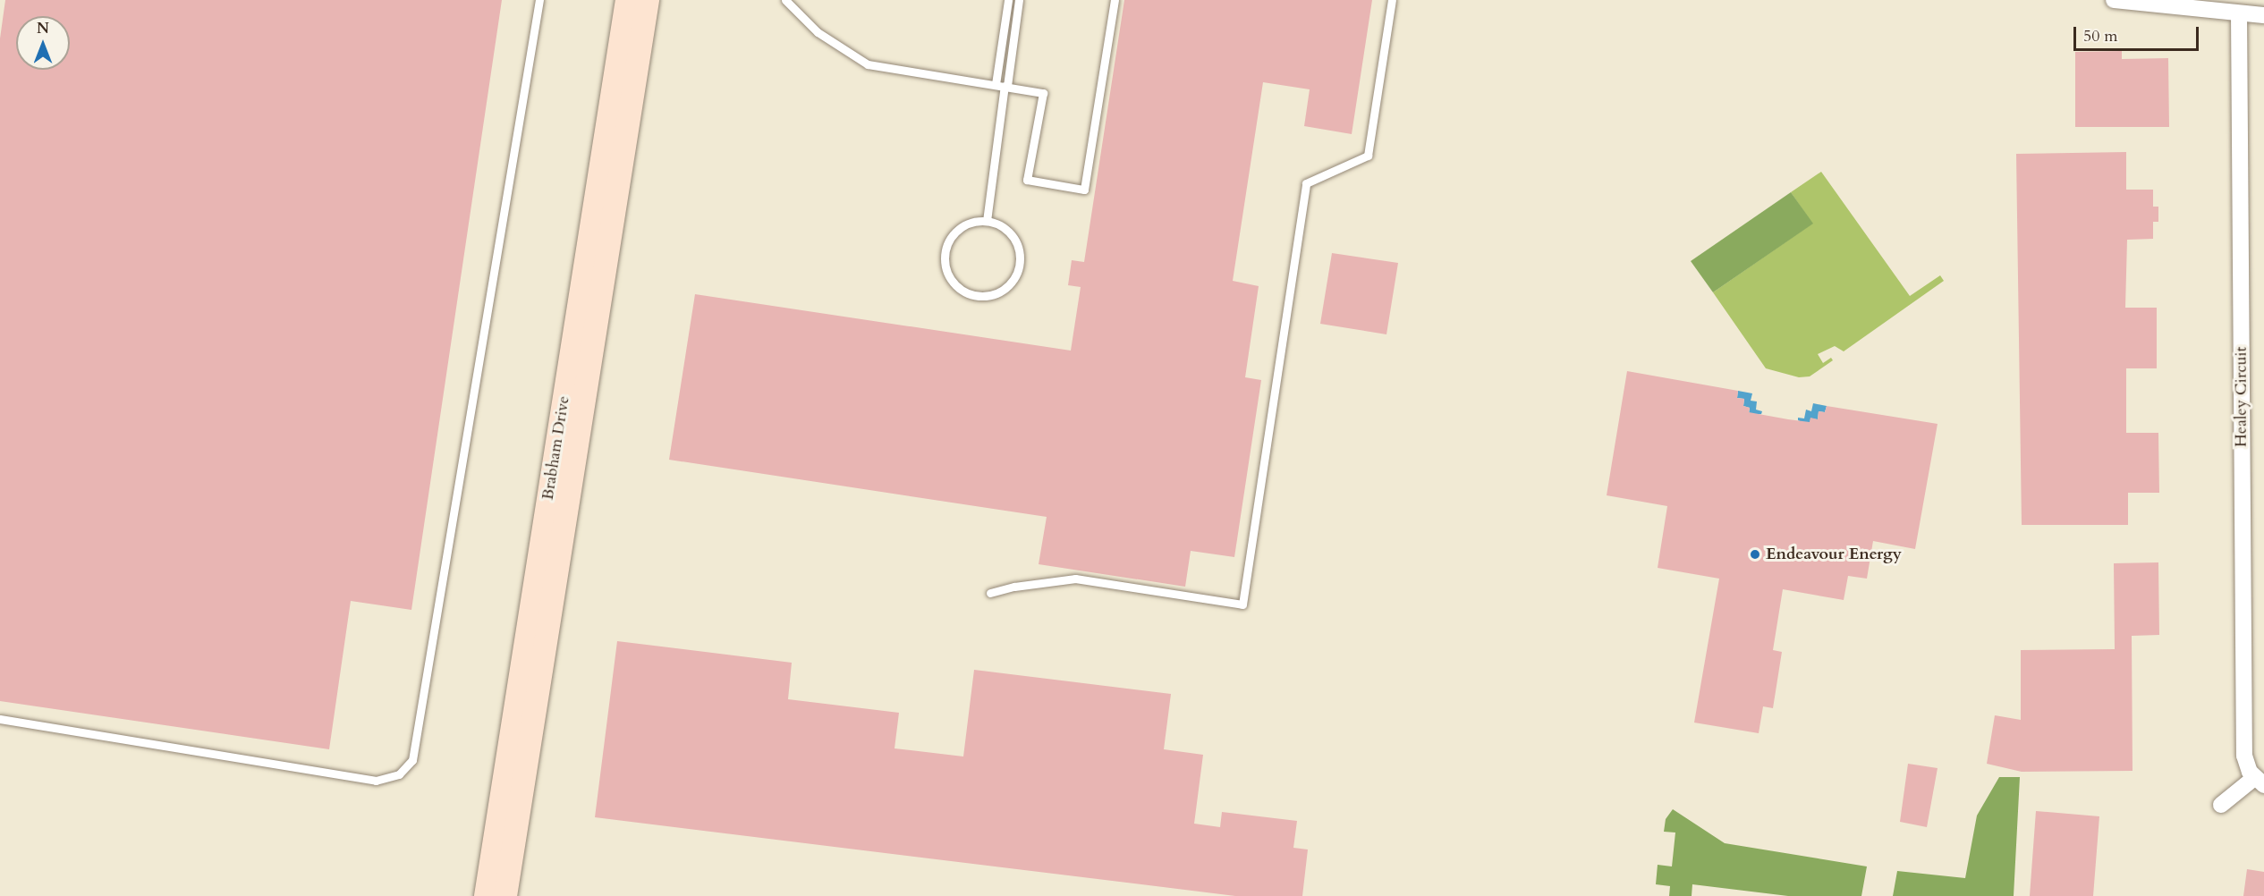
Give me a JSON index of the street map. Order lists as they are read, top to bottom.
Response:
{
  "streets": {
    "main road": ["Brabham Drive"],
    "street": ["Healey Circuit"]
  },
  "places": ["Endeavour Energy"],
  "scale_bar": "50 m",
  "north": "top"
}
